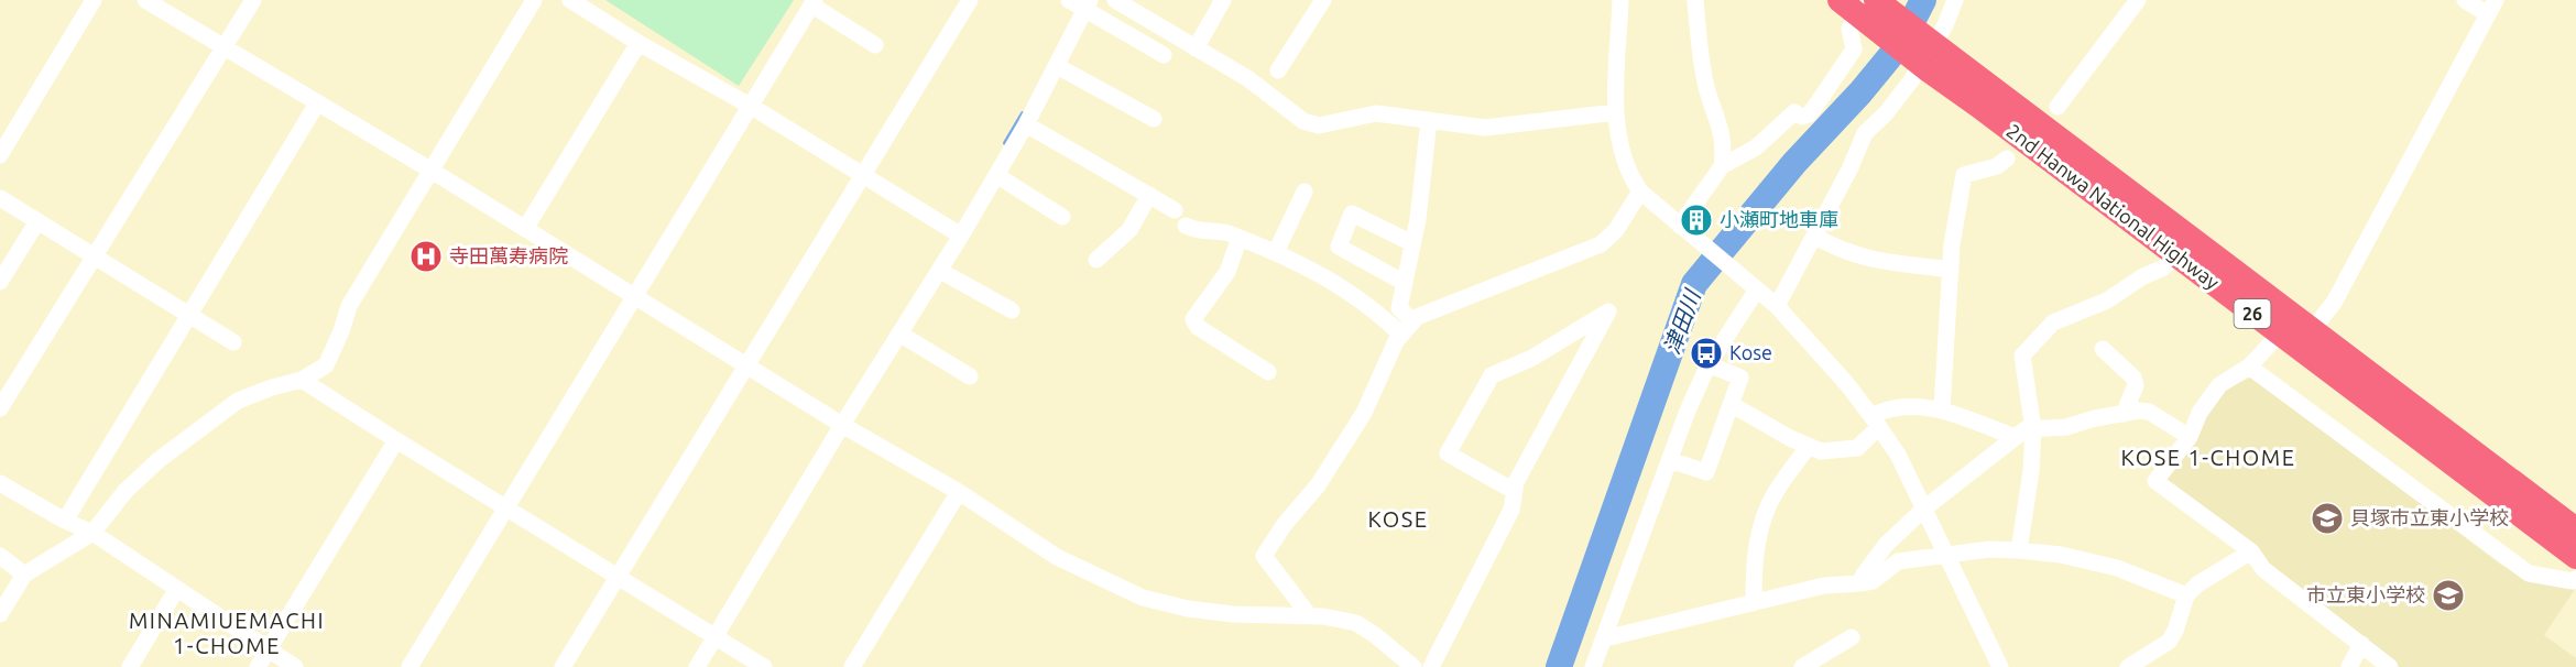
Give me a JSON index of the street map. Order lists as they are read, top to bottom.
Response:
{
  "streets": {
    "highway": ["2nd Hanwa National Highway", "26"]
  },
  "districts": ["KOSE 1-CHOME", "KOSE", "MINAMIUEMACHI 1-CHOME"],
  "water": ["津田川"],
  "places": {
    "building": ["小瀬町地車庫"],
    "hospital": ["寺田萬寿病院"],
    "bus stop": ["Kose"],
    "school or university": ["貝塚市立東小学校", "市立東小学校"]
  }
}
